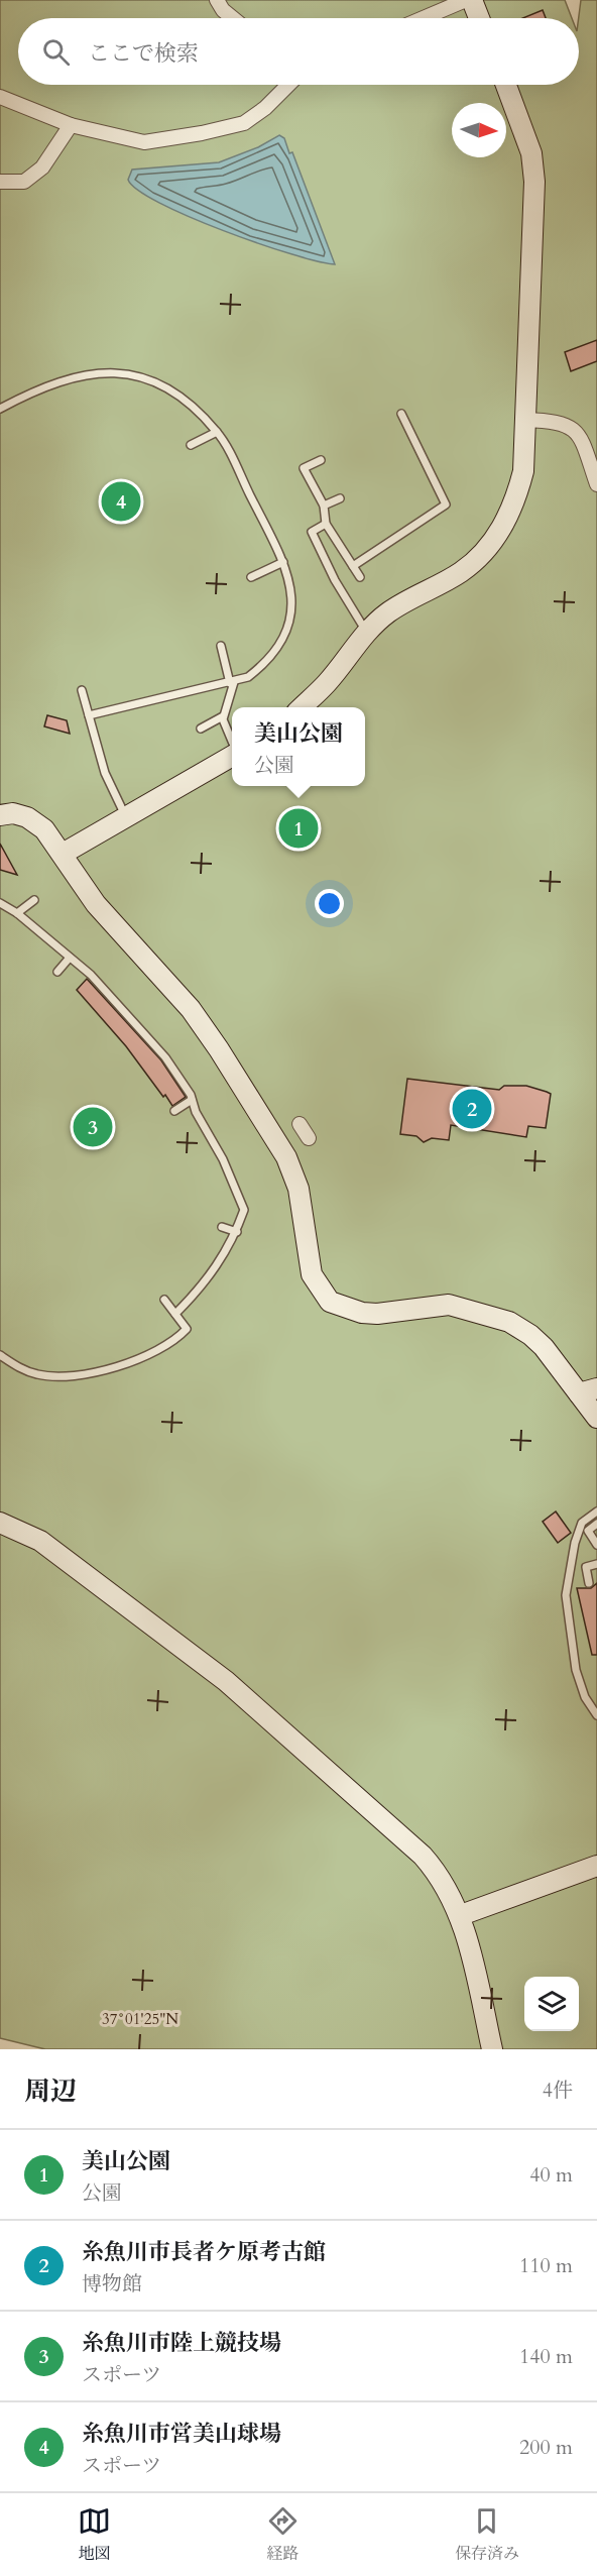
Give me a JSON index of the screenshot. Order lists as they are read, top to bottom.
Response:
{
  "north": "right",
  "page": {
    "search": "ここで検索",
    "pins": [
      "4",
      "1",
      "2",
      "3"
    ],
    "popup": ["美山公園", "公園"],
    "heading": ["周辺", "4件"],
    "list": [
      {
        "mark": "1",
        "name": "美山公園",
        "note": "公園",
        "value": "40 m"
      },
      {
        "mark": "2",
        "name": "糸魚川市長者ケ原考古館",
        "note": "博物館",
        "value": "110 m"
      },
      {
        "mark": "3",
        "name": "糸魚川市陸上競技場",
        "note": "スポーツ",
        "value": "140 m"
      },
      {
        "mark": "4",
        "name": "糸魚川市営美山球場",
        "note": "スポーツ",
        "value": "200 m"
      }
    ],
    "nav": ["地図", "経路", "保存済み"]
  },
  "coordinates": ["37°01'25\"N"]
}
